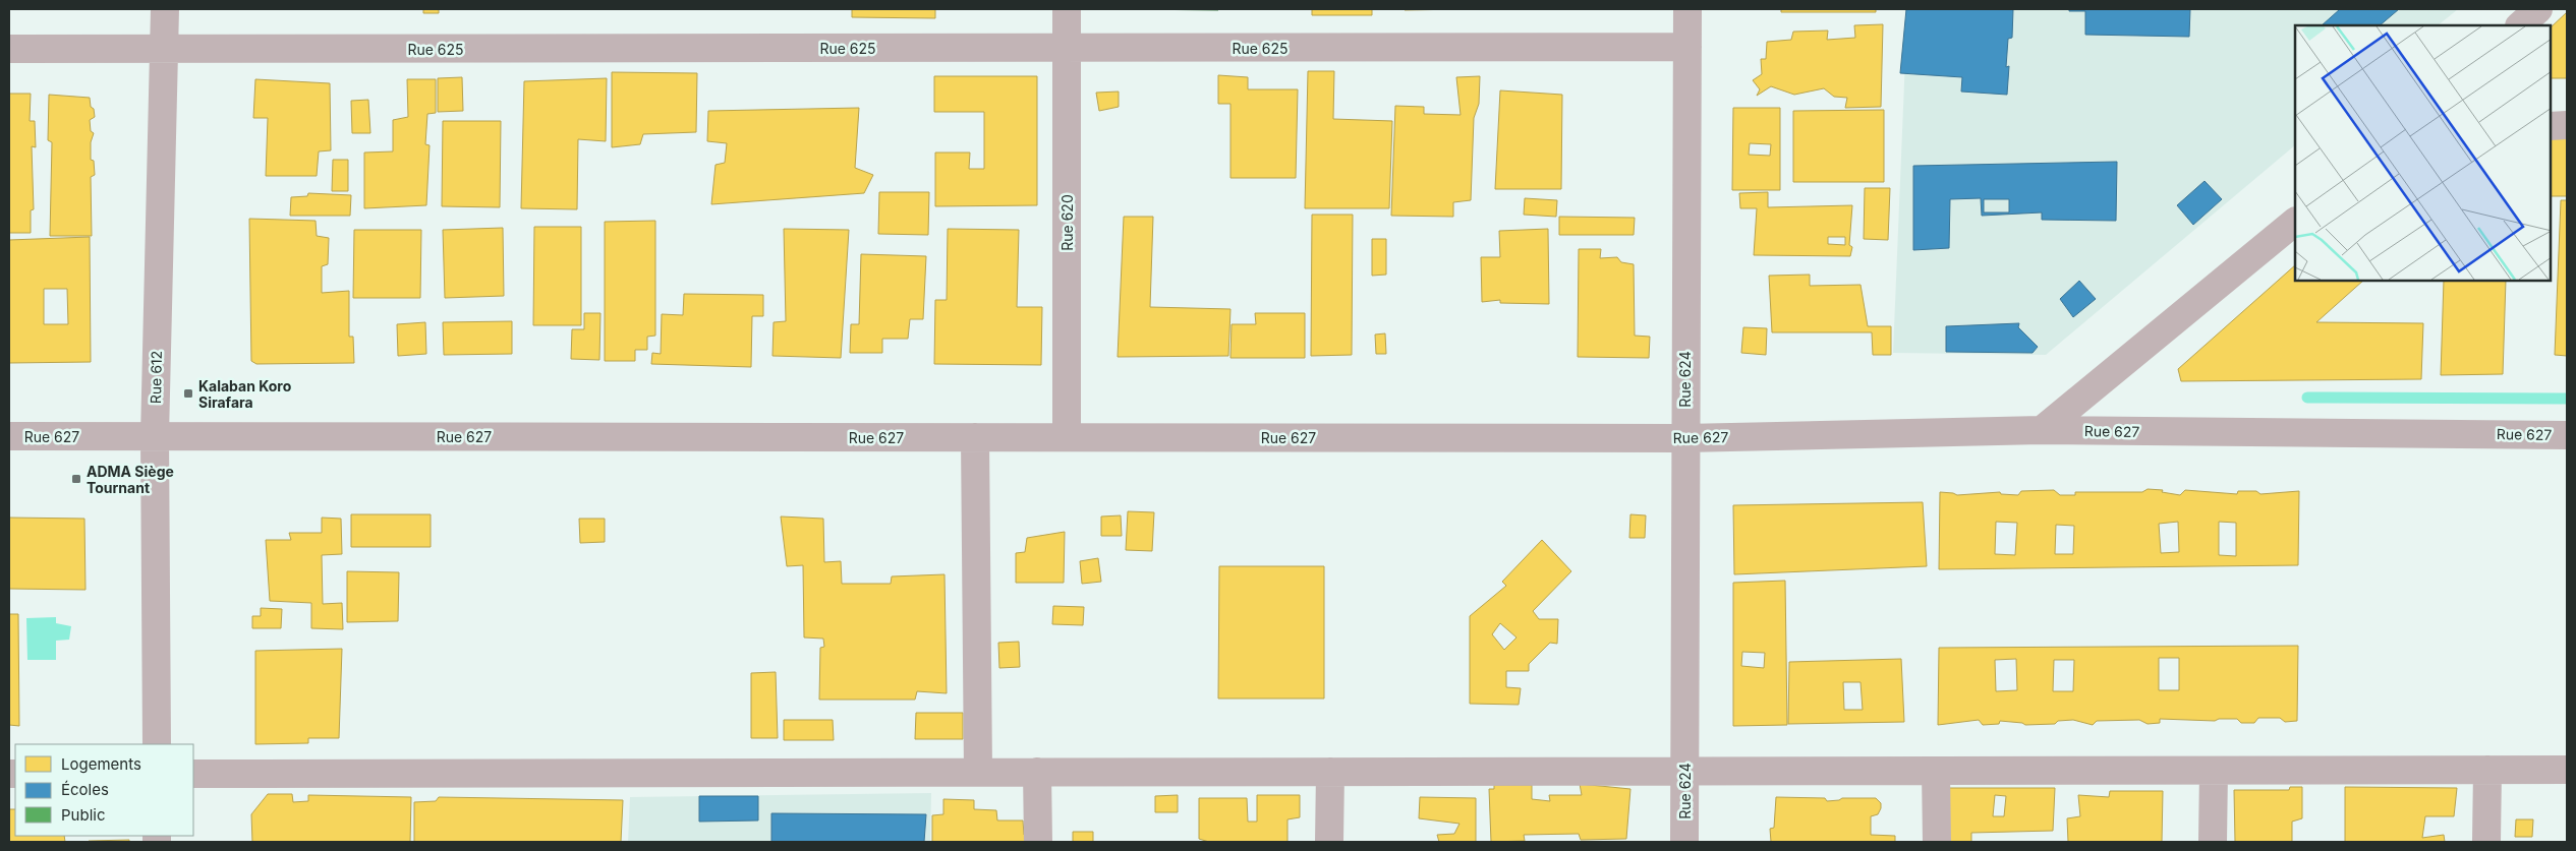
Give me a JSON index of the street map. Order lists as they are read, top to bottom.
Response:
{
  "streets": {
    "street": [
      "Rue 625",
      "Rue 620",
      "Rue 612",
      "Rue 624",
      "Rue 627"
    ]
  },
  "crossings": [
    ["Rue 625", "Rue 620"],
    ["Rue 625", "Rue 612"],
    ["Rue 625", "Rue 624"],
    ["Rue 620", "Rue 627"],
    ["Rue 612", "Rue 627"],
    ["Rue 624", "Rue 627"]
  ],
  "places": {
    "transit": ["Kalaban Koro Sirafara", "ADMA Siège Tournant"]
  },
  "legend": ["Logements", "Écoles", "Public"]
}
